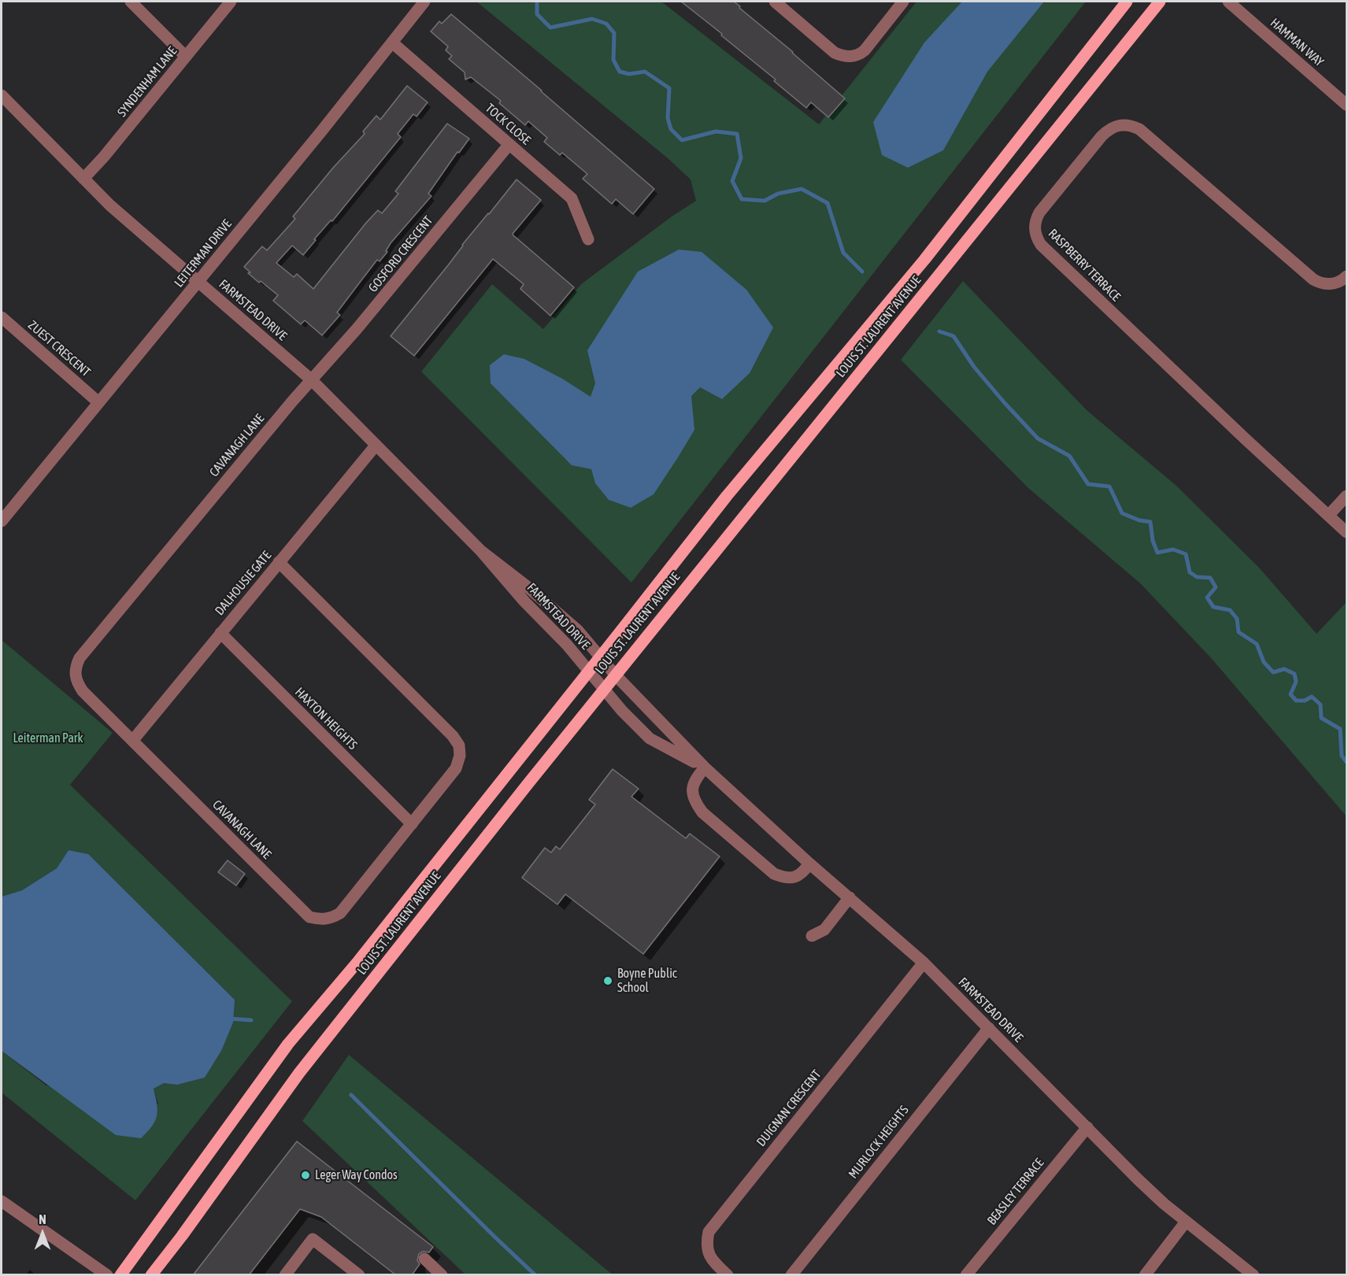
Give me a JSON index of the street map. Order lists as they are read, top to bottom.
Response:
{
  "streets": {
    "main road": ["LOUIS ST. LAURENT AVENUE"],
    "street": [
      "HAMMAN WAY",
      "SYNDENHAM LANE",
      "TOCK CLOSE",
      "LEITERMAN DRIVE",
      "GOSFORD CRESCENT",
      "RASPBERRY TERRACE",
      "FARMSTEAD DRIVE",
      "ZUEST CRESCENT",
      "CAVANAGH LANE",
      "DALHOUSIE GATE",
      "HAXTON HEIGHTS",
      "DUIGNAN CRESCENT",
      "MURLOCK HEIGHTS",
      "BEASLEY TERRACE"
    ]
  },
  "crossings": [
    ["SYNDENHAM LANE", "FARMSTEAD DRIVE"],
    ["TOCK CLOSE", "LEITERMAN DRIVE"],
    ["TOCK CLOSE", "GOSFORD CRESCENT"],
    ["LEITERMAN DRIVE", "FARMSTEAD DRIVE"],
    ["LEITERMAN DRIVE", "ZUEST CRESCENT"],
    ["GOSFORD CRESCENT", "FARMSTEAD DRIVE"],
    ["GOSFORD CRESCENT", "CAVANAGH LANE"],
    ["FARMSTEAD DRIVE", "LOUIS ST. LAURENT AVENUE"],
    ["FARMSTEAD DRIVE", "CAVANAGH LANE"],
    ["FARMSTEAD DRIVE", "DALHOUSIE GATE"],
    ["FARMSTEAD DRIVE", "DUIGNAN CRESCENT"],
    ["FARMSTEAD DRIVE", "MURLOCK HEIGHTS"],
    ["FARMSTEAD DRIVE", "BEASLEY TERRACE"],
    ["CAVANAGH LANE", "DALHOUSIE GATE"],
    ["CAVANAGH LANE", "HAXTON HEIGHTS"],
    ["DALHOUSIE GATE", "HAXTON HEIGHTS"]
  ],
  "parks": ["Leiterman Park"],
  "places": ["Boyne Public School", "Leger Way Condos"],
  "north": "top"
}
